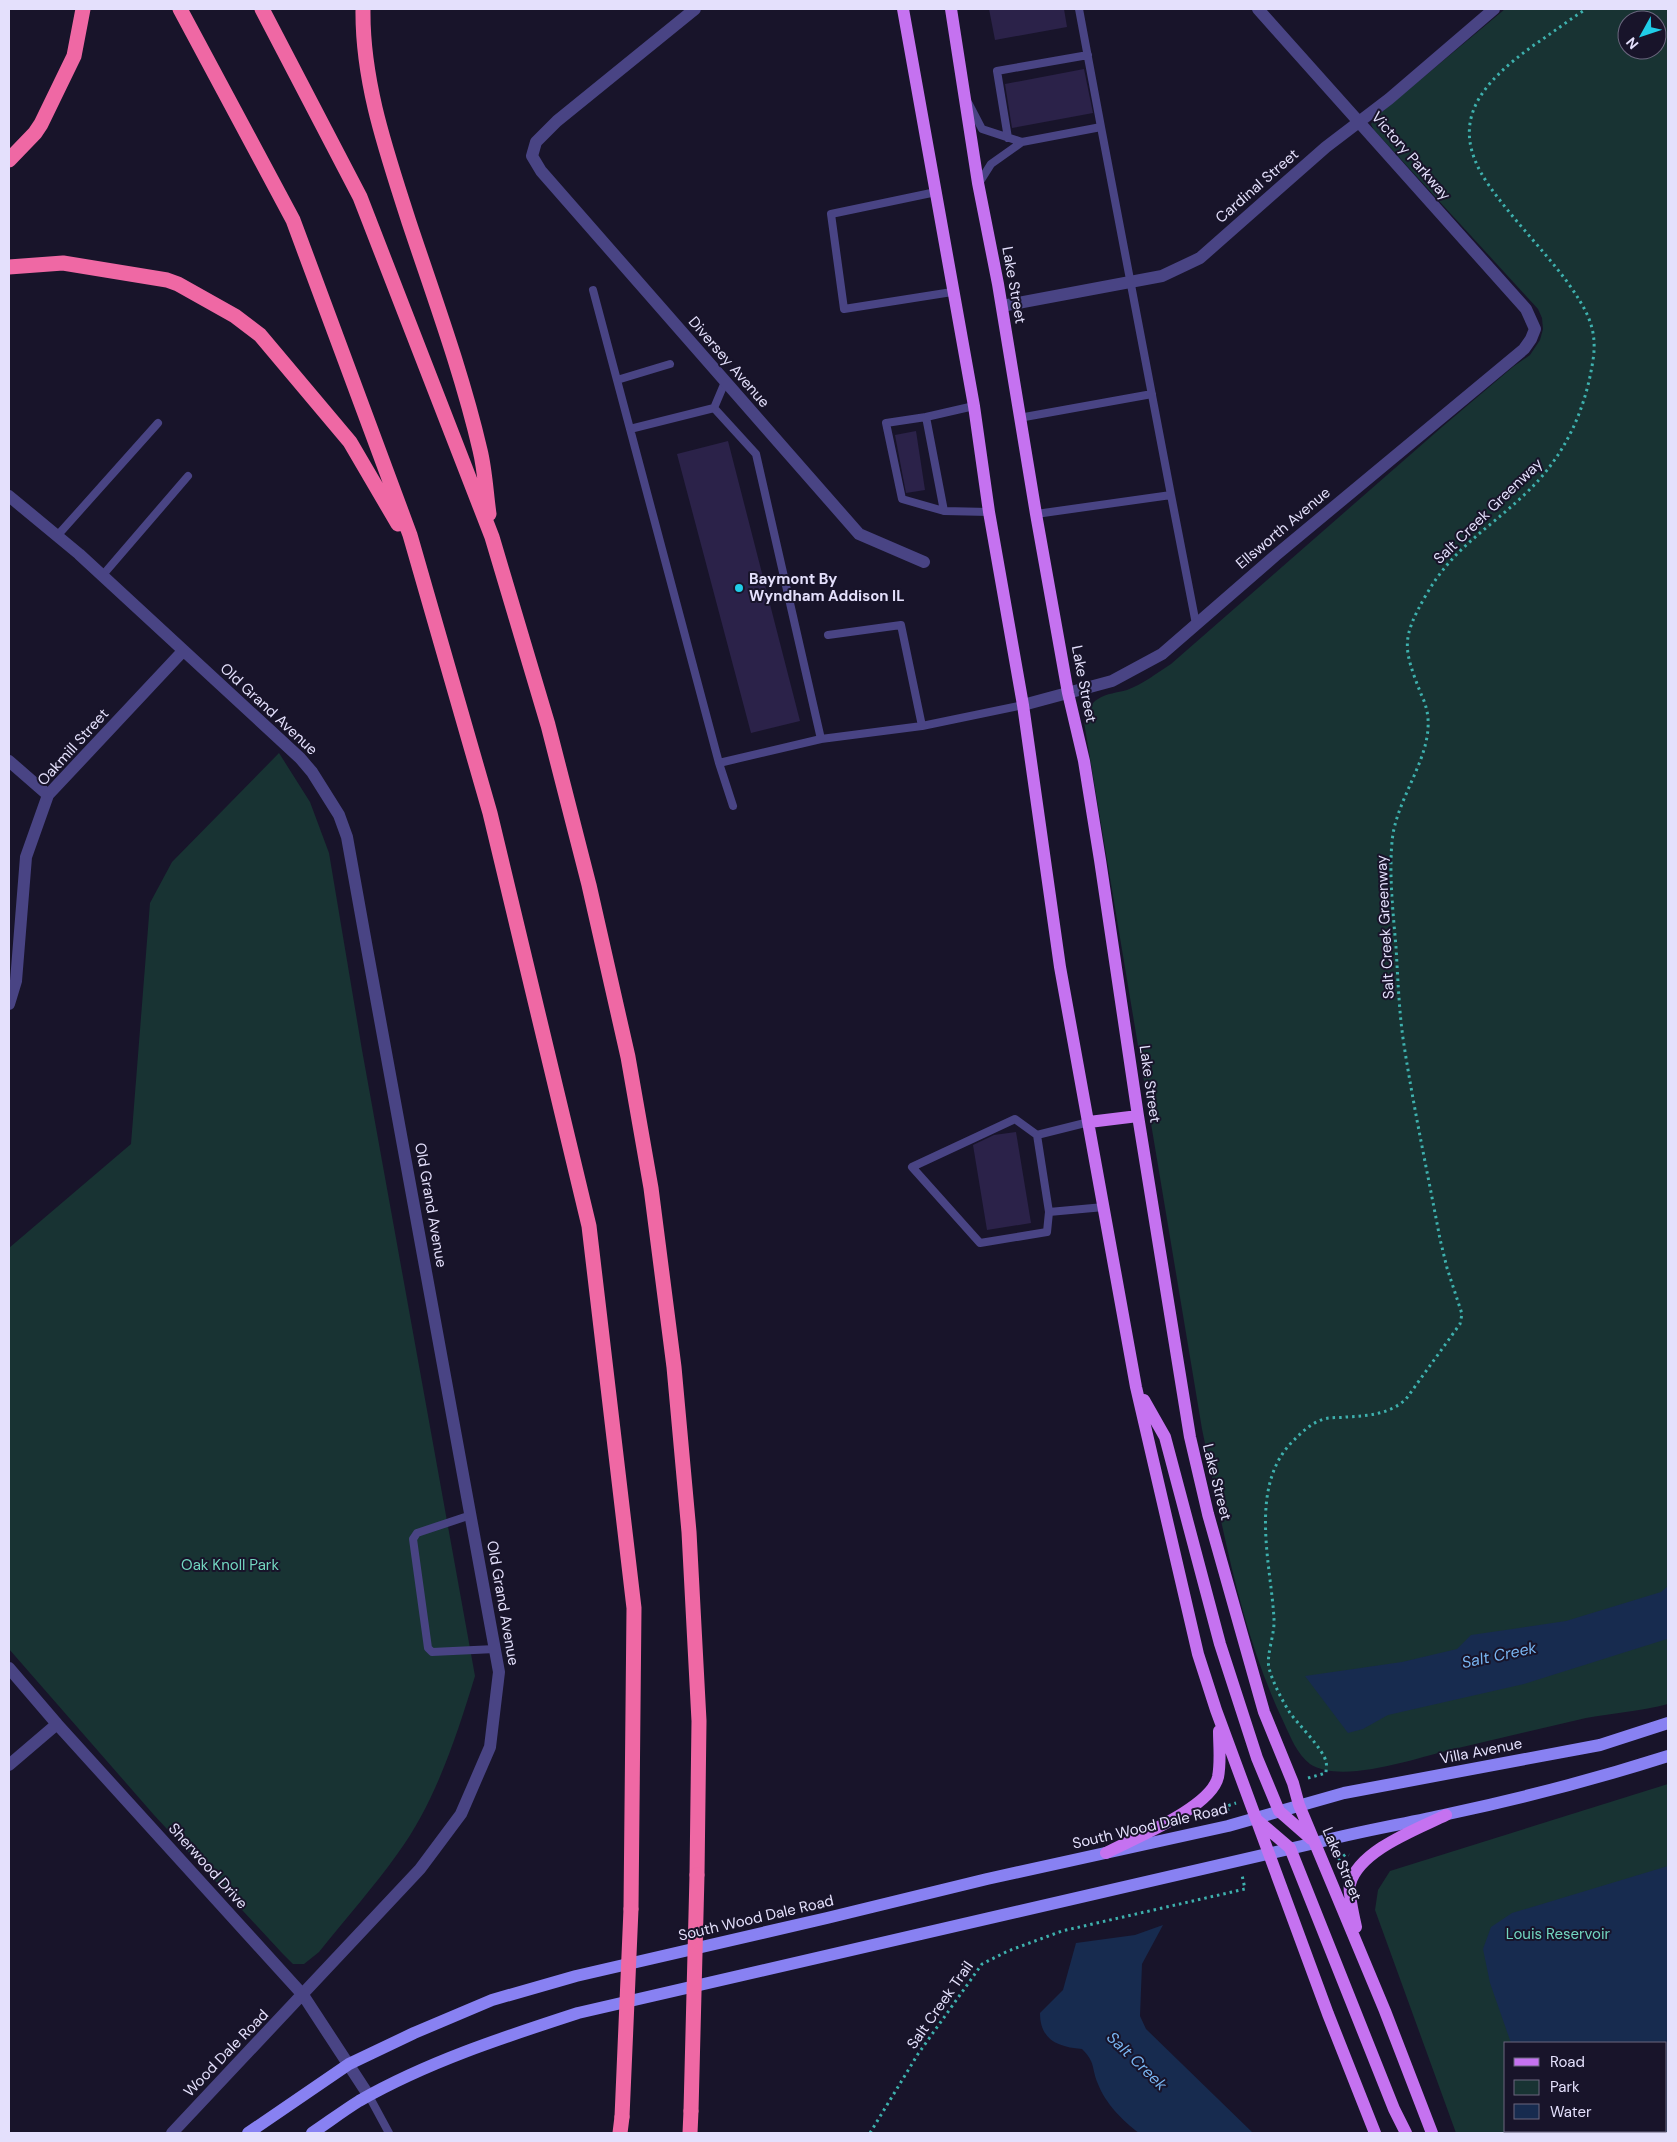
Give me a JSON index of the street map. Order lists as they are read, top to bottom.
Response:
{
  "streets": {
    "main road": ["Lake Street", "Villa Avenue", "South Wood Dale Road"],
    "street": [
      "Victory Parkway",
      "Cardinal Street",
      "Diversey Avenue",
      "Ellsworth Avenue",
      "Old Grand Avenue",
      "Oakmill Street",
      "Sherwood Drive",
      "Wood Dale Road"
    ],
    "path": ["Salt Creek Greenway", "Salt Creek Trail"]
  },
  "crossings": [
    ["Victory Parkway", "Cardinal Street"],
    ["Victory Parkway", "Ellsworth Avenue"],
    ["Cardinal Street", "Lake Street"],
    ["Lake Street", "Ellsworth Avenue"],
    ["Lake Street", "Villa Avenue"],
    ["Lake Street", "South Wood Dale Road"],
    ["Old Grand Avenue", "Oakmill Street"],
    ["Old Grand Avenue", "Sherwood Drive"],
    ["Old Grand Avenue", "Wood Dale Road"],
    ["Villa Avenue", "South Wood Dale Road"],
    ["South Wood Dale Road", "Sherwood Drive"],
    ["Sherwood Drive", "Wood Dale Road"]
  ],
  "water": ["Salt Creek"],
  "parks": ["Oak Knoll Park", "Louis Reservoir"],
  "places": ["Baymont By Wyndham Addison IL"],
  "legend": ["Road", "Park", "Water"],
  "north": "bottom left"
}
